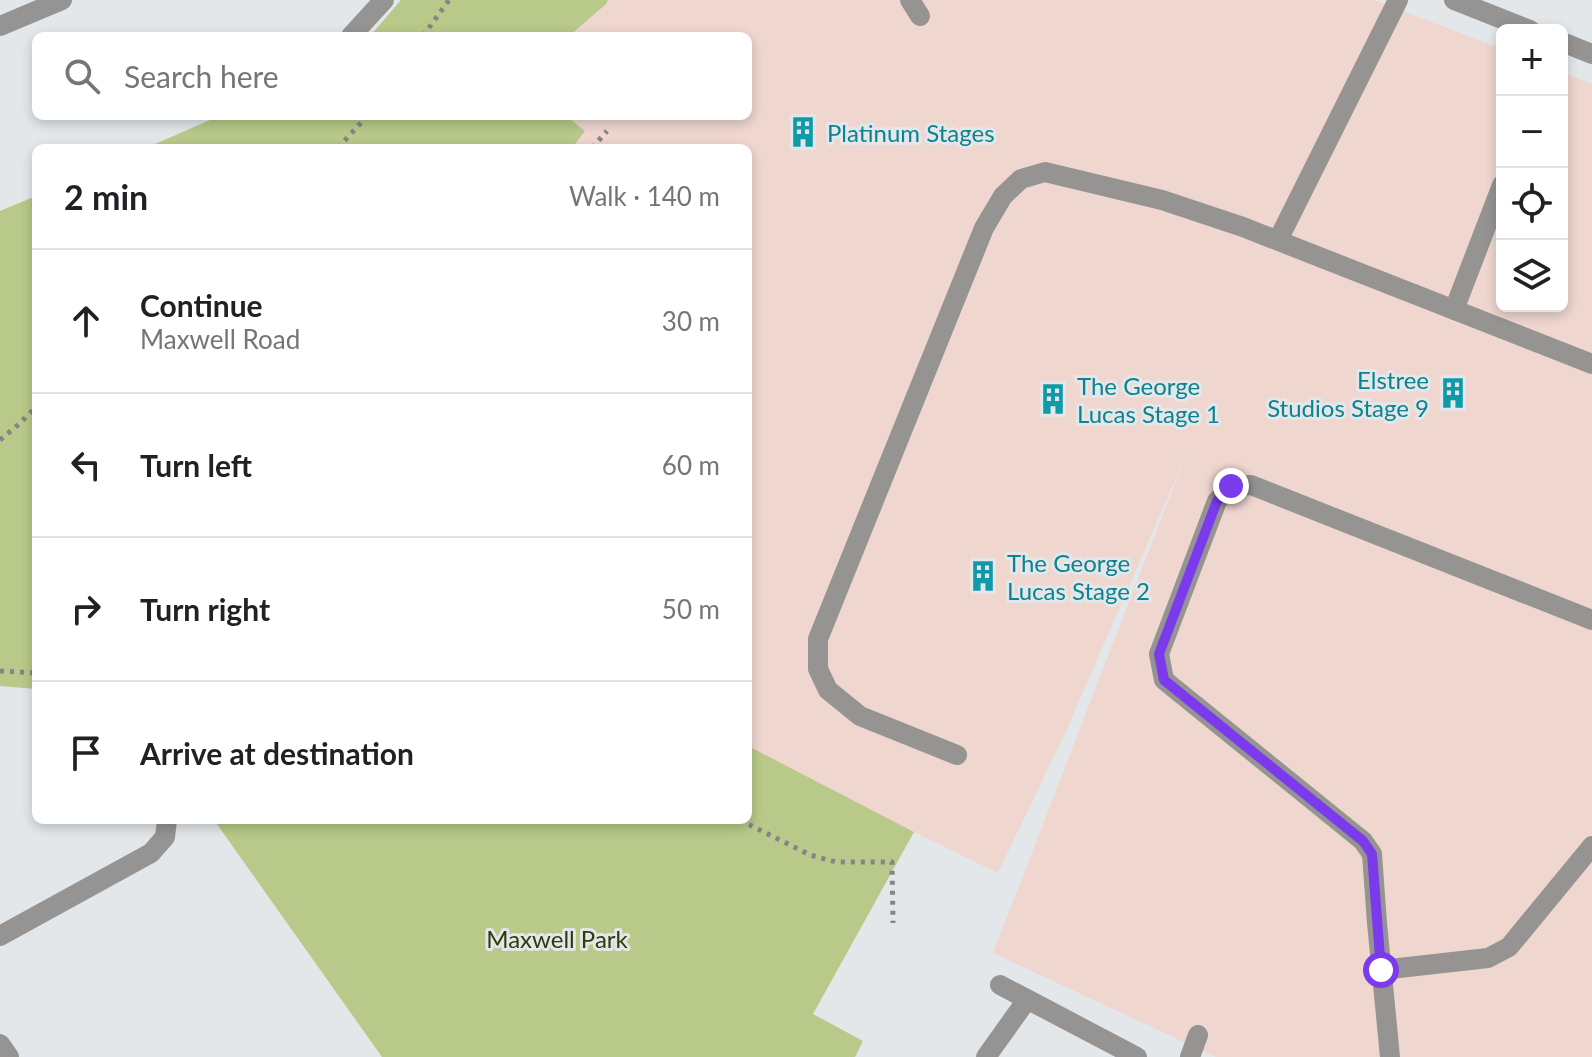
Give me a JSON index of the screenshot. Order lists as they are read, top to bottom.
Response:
{
  "parks": ["Maxwell Park"],
  "places": {
    "building": [
      "Platinum Stages",
      "Elstree Studios Stage 9",
      "The George Lucas Stage 1",
      "The George Lucas Stage 2"
    ]
  },
  "page": {
    "map_buttons": ["+", "−"],
    "search": "Search here",
    "heading": ["2 min", "Walk · 140 m"],
    "list": [
      ["Continue", "Maxwell Road", "30 m"],
      ["Turn left", "60 m"],
      ["Turn right", "50 m"],
      "Arrive at destination"
    ]
  }
}
